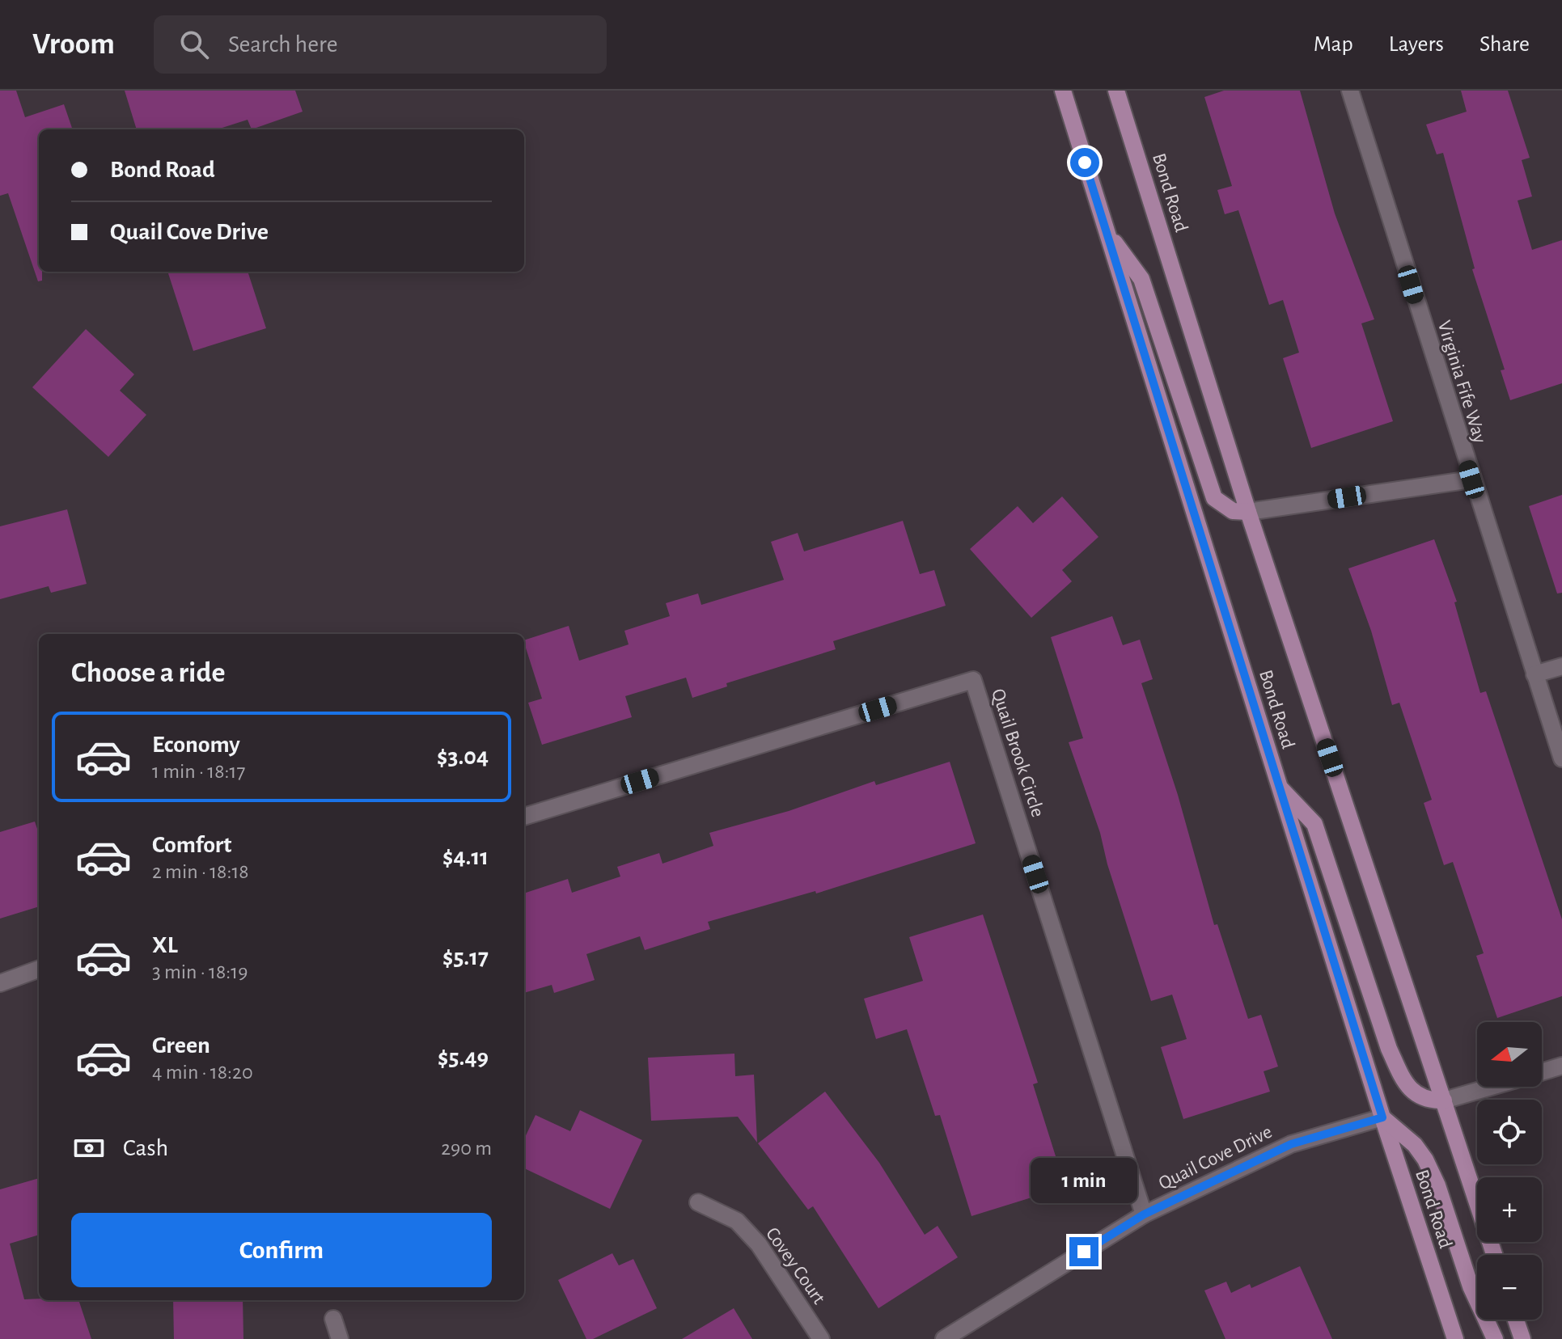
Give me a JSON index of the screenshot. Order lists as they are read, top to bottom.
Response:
{
  "streets": {
    "main road": ["Bond Road"],
    "street": [
      "Virginia Fife Way",
      "Quail Brook Circle",
      "Quail Cove Drive",
      "Covey Court"
    ]
  },
  "crossings": [
    ["Bond Road", "Quail Cove Drive"],
    ["Quail Brook Circle", "Quail Cove Drive"]
  ],
  "north": "left",
  "page": {
    "header": "Vroom",
    "search": "Search here",
    "nav": ["Map", "Layers", "Share"],
    "banner": ["Bond Road", "Quail Cove Drive"],
    "heading": "Choose a ride",
    "list": [
      {
        "name": "Economy",
        "note": "1 min · 18:17",
        "value": "$3.04"
      },
      {
        "name": "Comfort",
        "note": "2 min · 18:18",
        "value": "$4.11"
      },
      {
        "name": "XL",
        "note": "3 min · 18:19",
        "value": "$5.17"
      },
      {
        "name": "Green",
        "note": "4 min · 18:20",
        "value": "$5.49"
      }
    ],
    "map_buttons": ["+", "−"],
    "pay": ["Cash", "290 m"],
    "bubble": "1 min",
    "buttons": "Confirm"
  }
}
